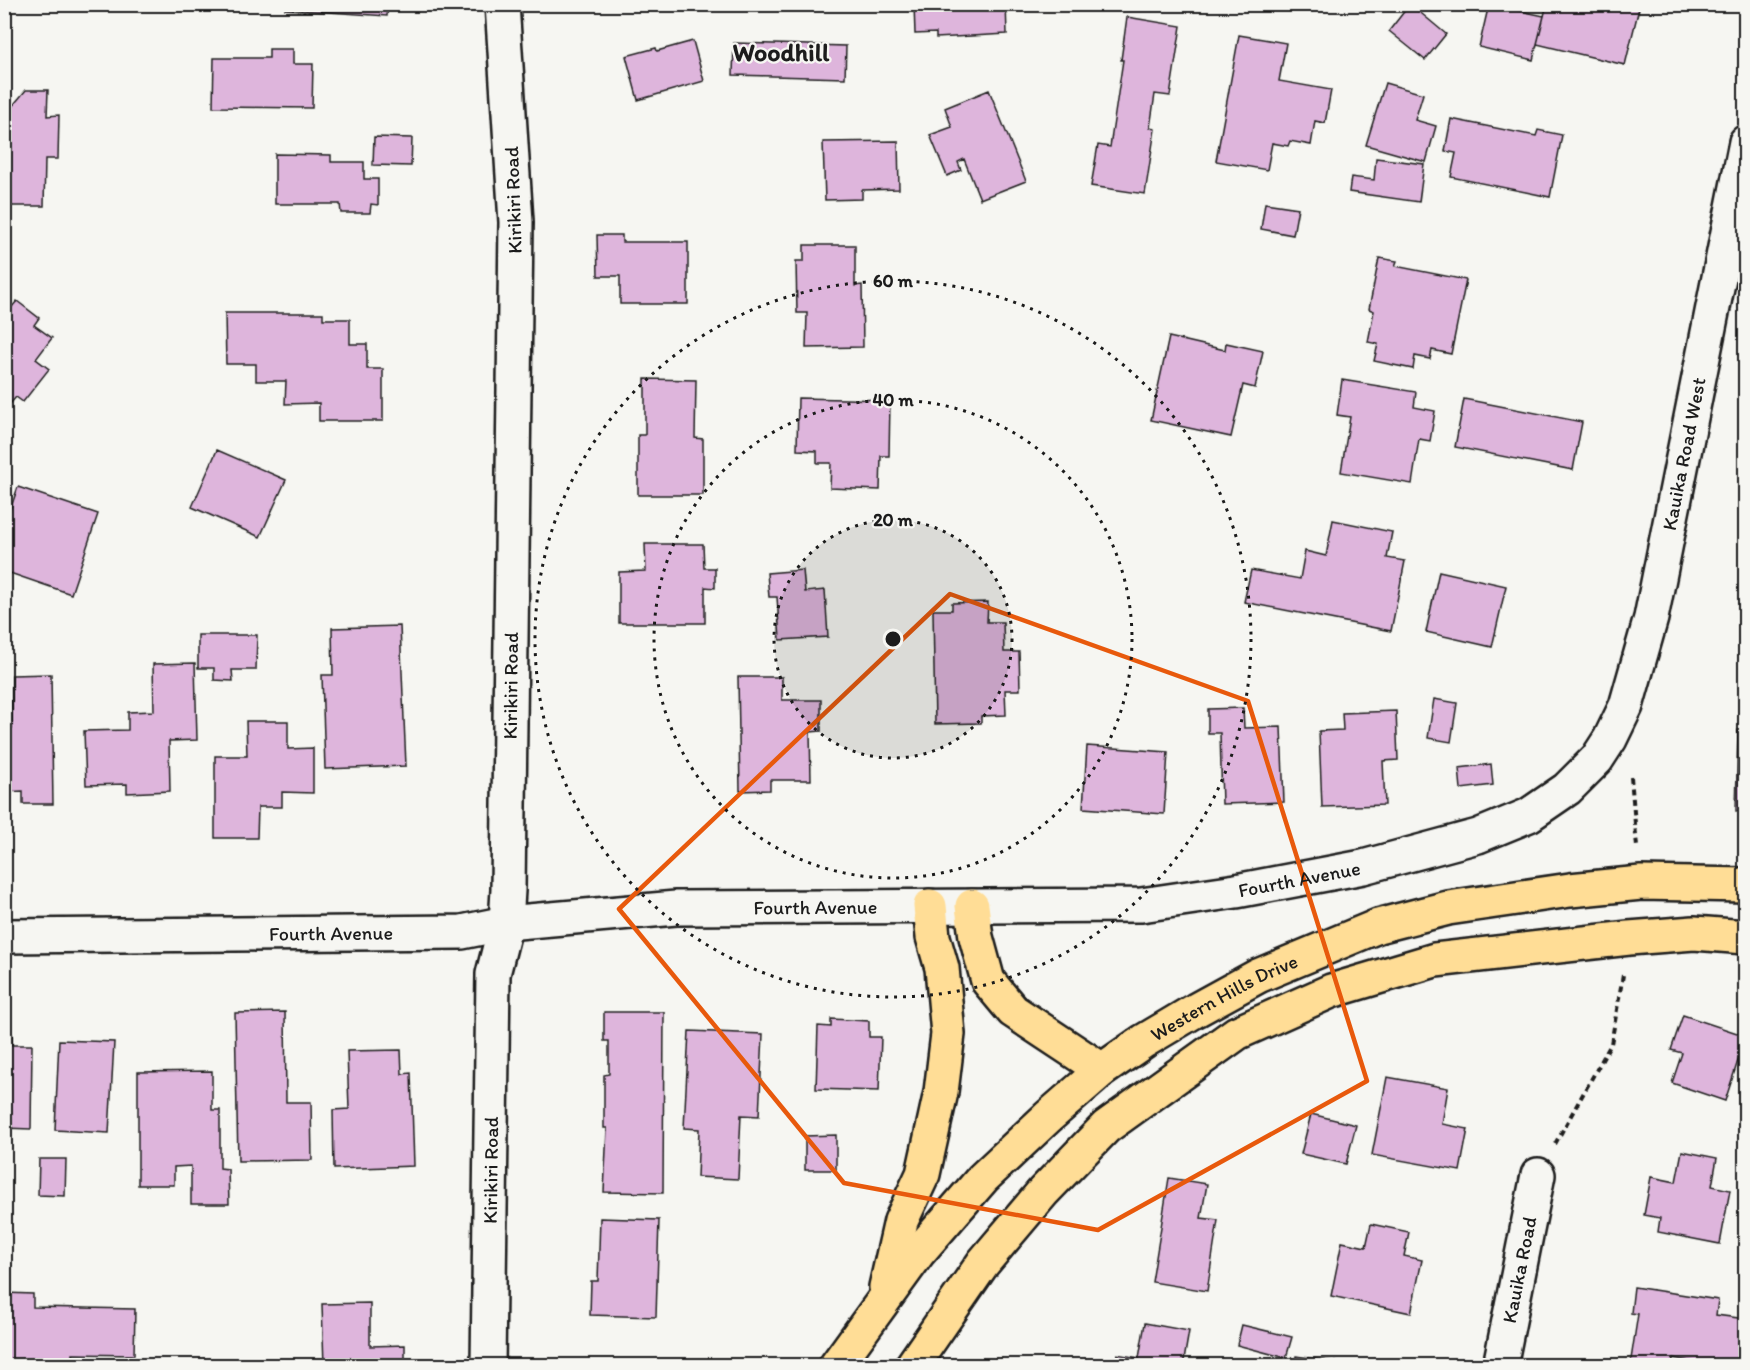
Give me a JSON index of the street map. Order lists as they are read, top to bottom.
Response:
{
  "streets": {
    "highway": ["Western Hills Drive"],
    "street": [
      "Kirikiri Road",
      "Kauika Road West",
      "Fourth Avenue",
      "Kauika Road"
    ]
  },
  "crossings": [
    ["Kirikiri Road", "Fourth Avenue"],
    ["Kauika Road West", "Fourth Avenue"]
  ],
  "districts": ["Woodhill"],
  "rings": ["60 m", "40 m", "20 m"]
}
